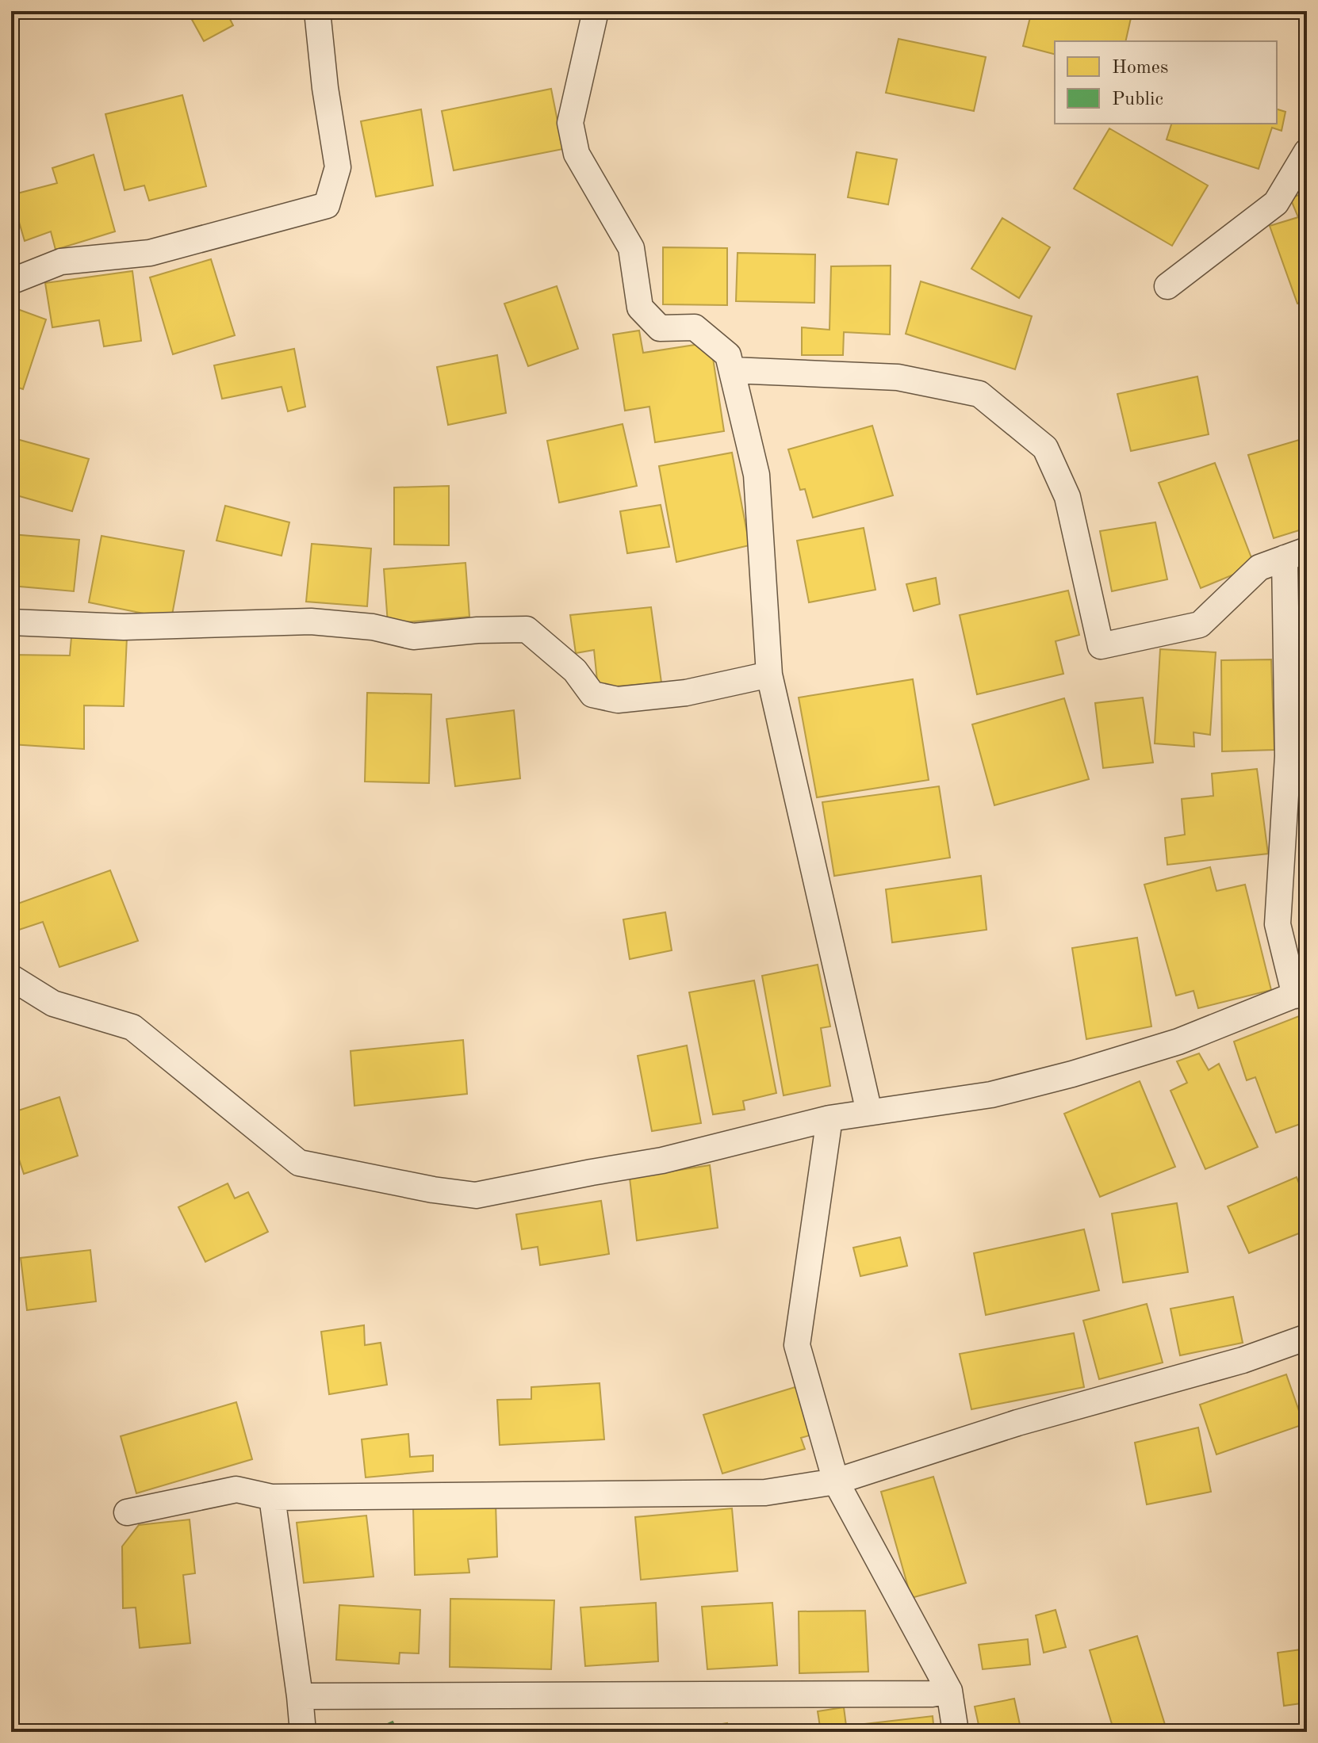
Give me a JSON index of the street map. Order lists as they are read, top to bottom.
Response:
{
  "legend": ["Homes", "Public"]
}
